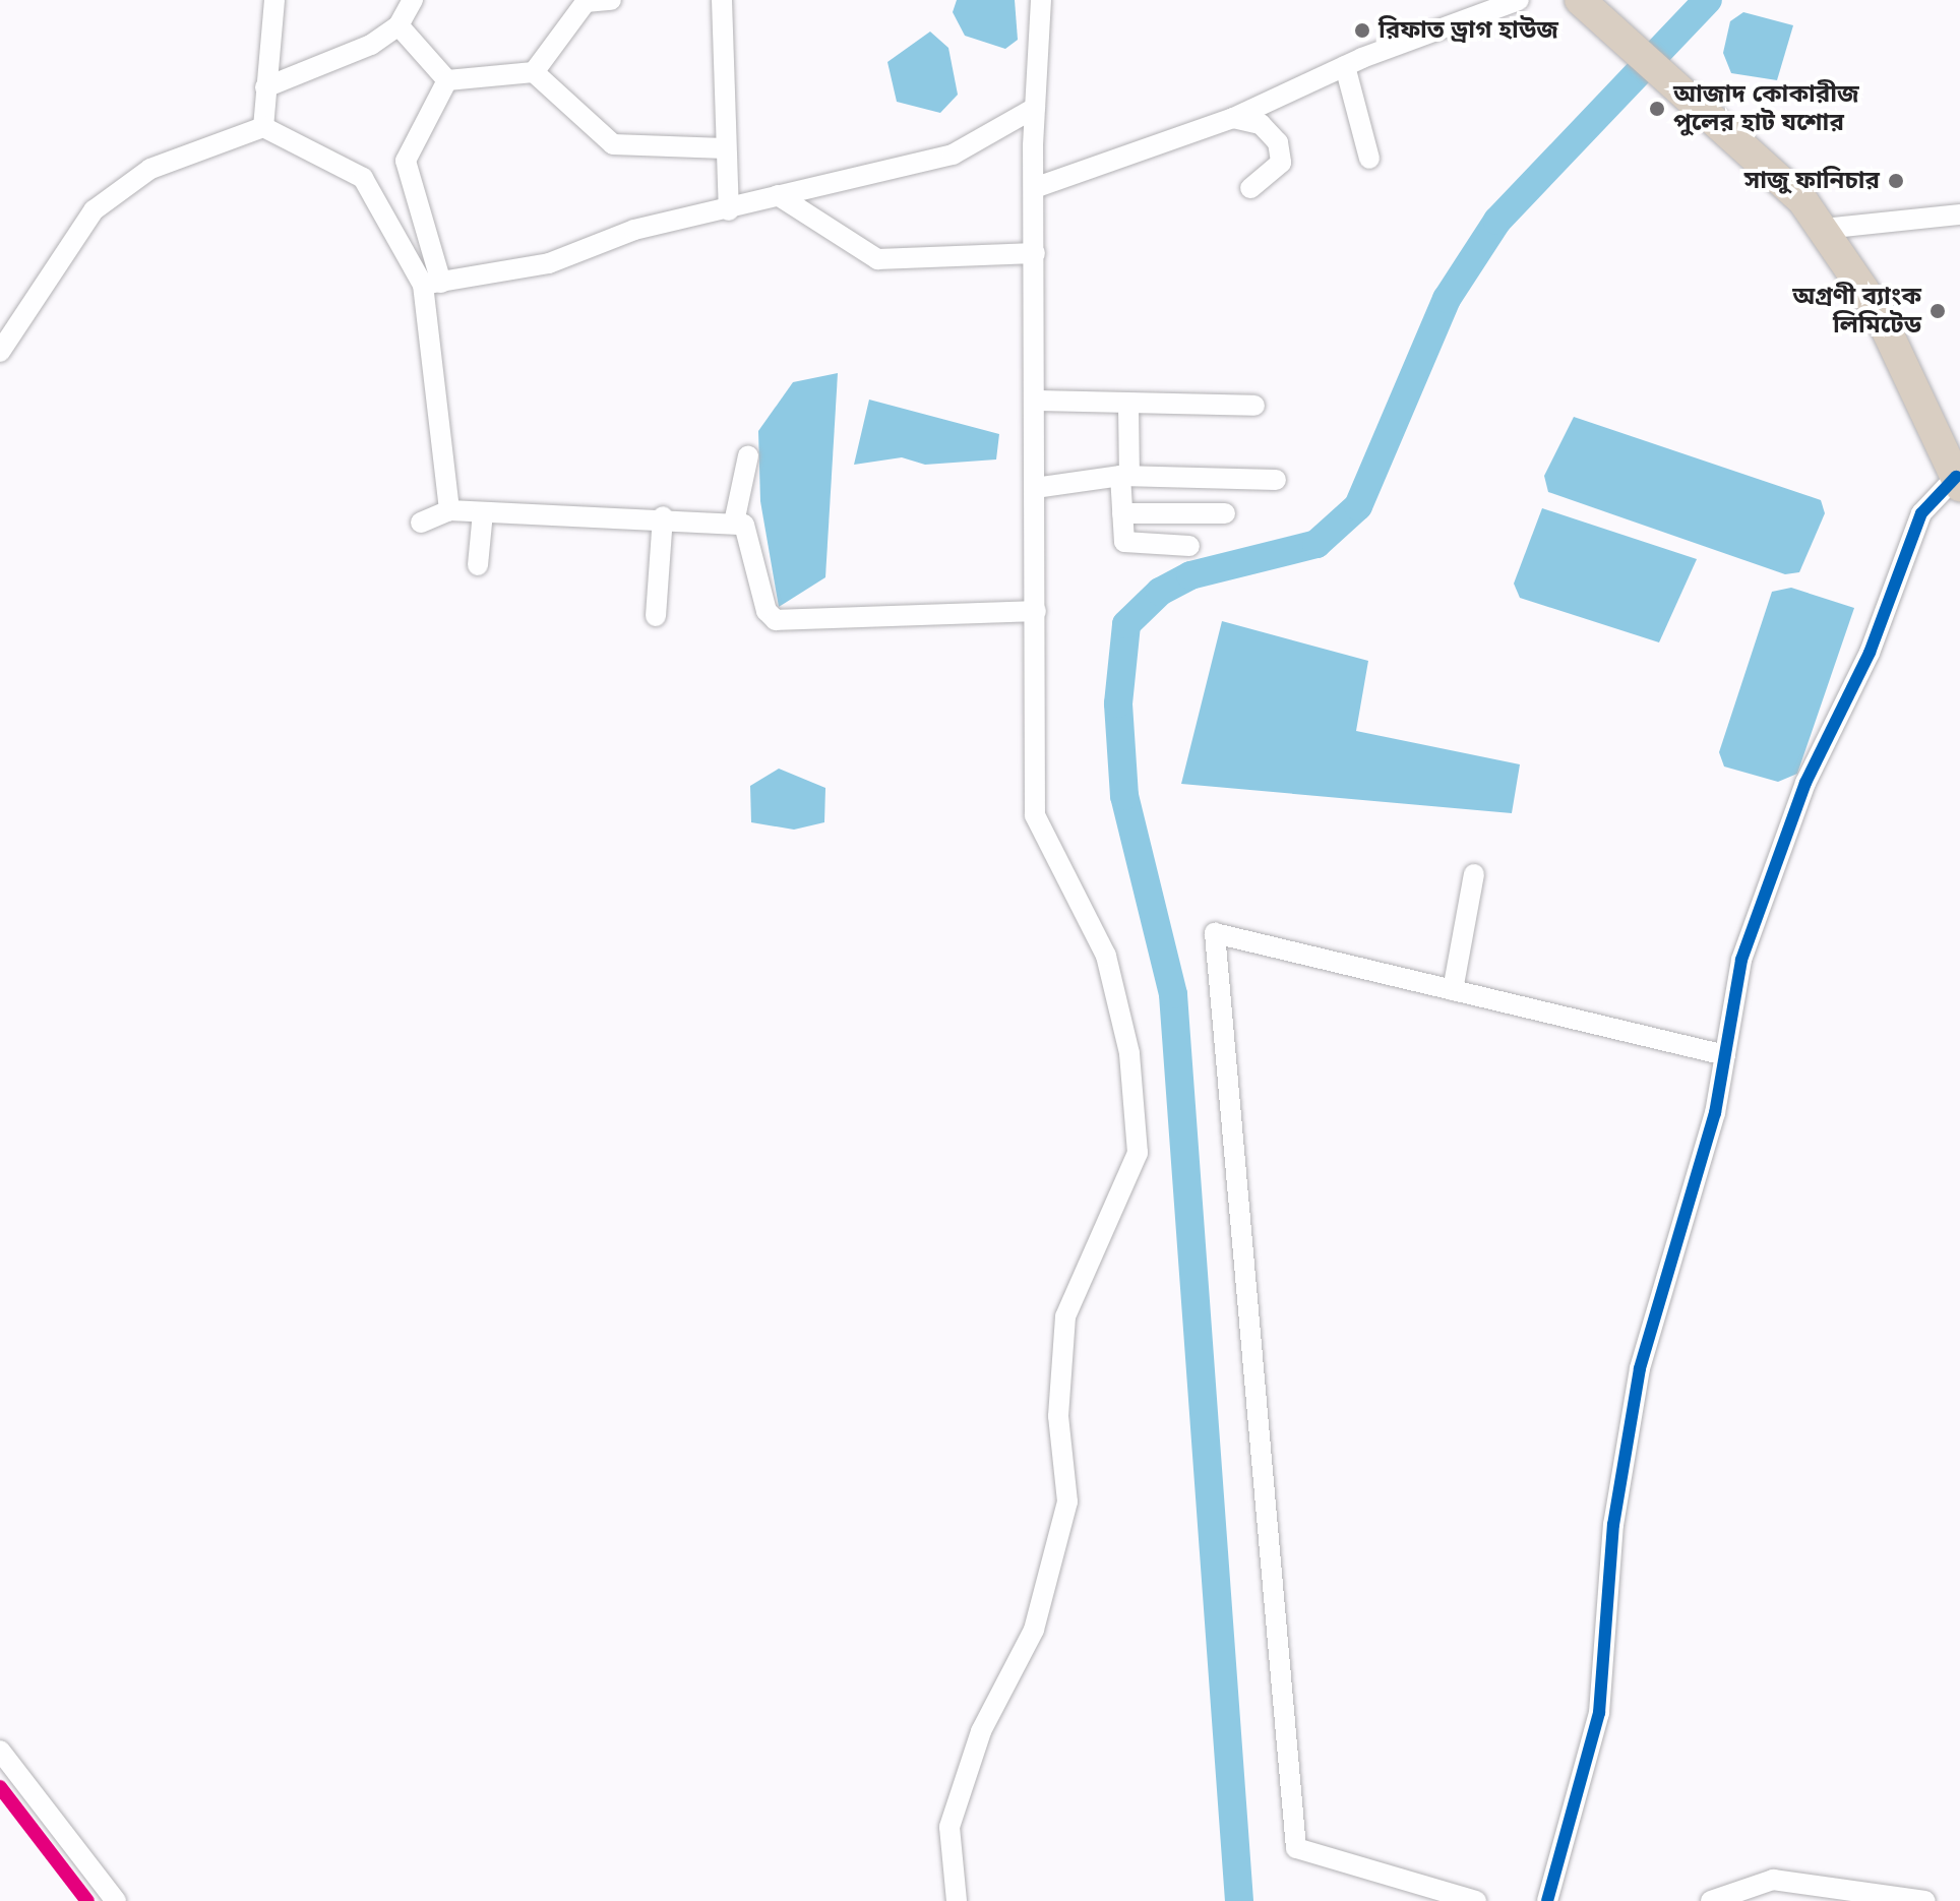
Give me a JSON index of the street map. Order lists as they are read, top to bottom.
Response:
{
  "places": [
    "রিফাত ড্রাগ হাউজ",
    "আজাদ কোকারীজ পুলের হাট যশোর",
    "সাজু ফানিচার",
    "অগ্রণী ব্যাংক লিমিটেড"
  ]
}
